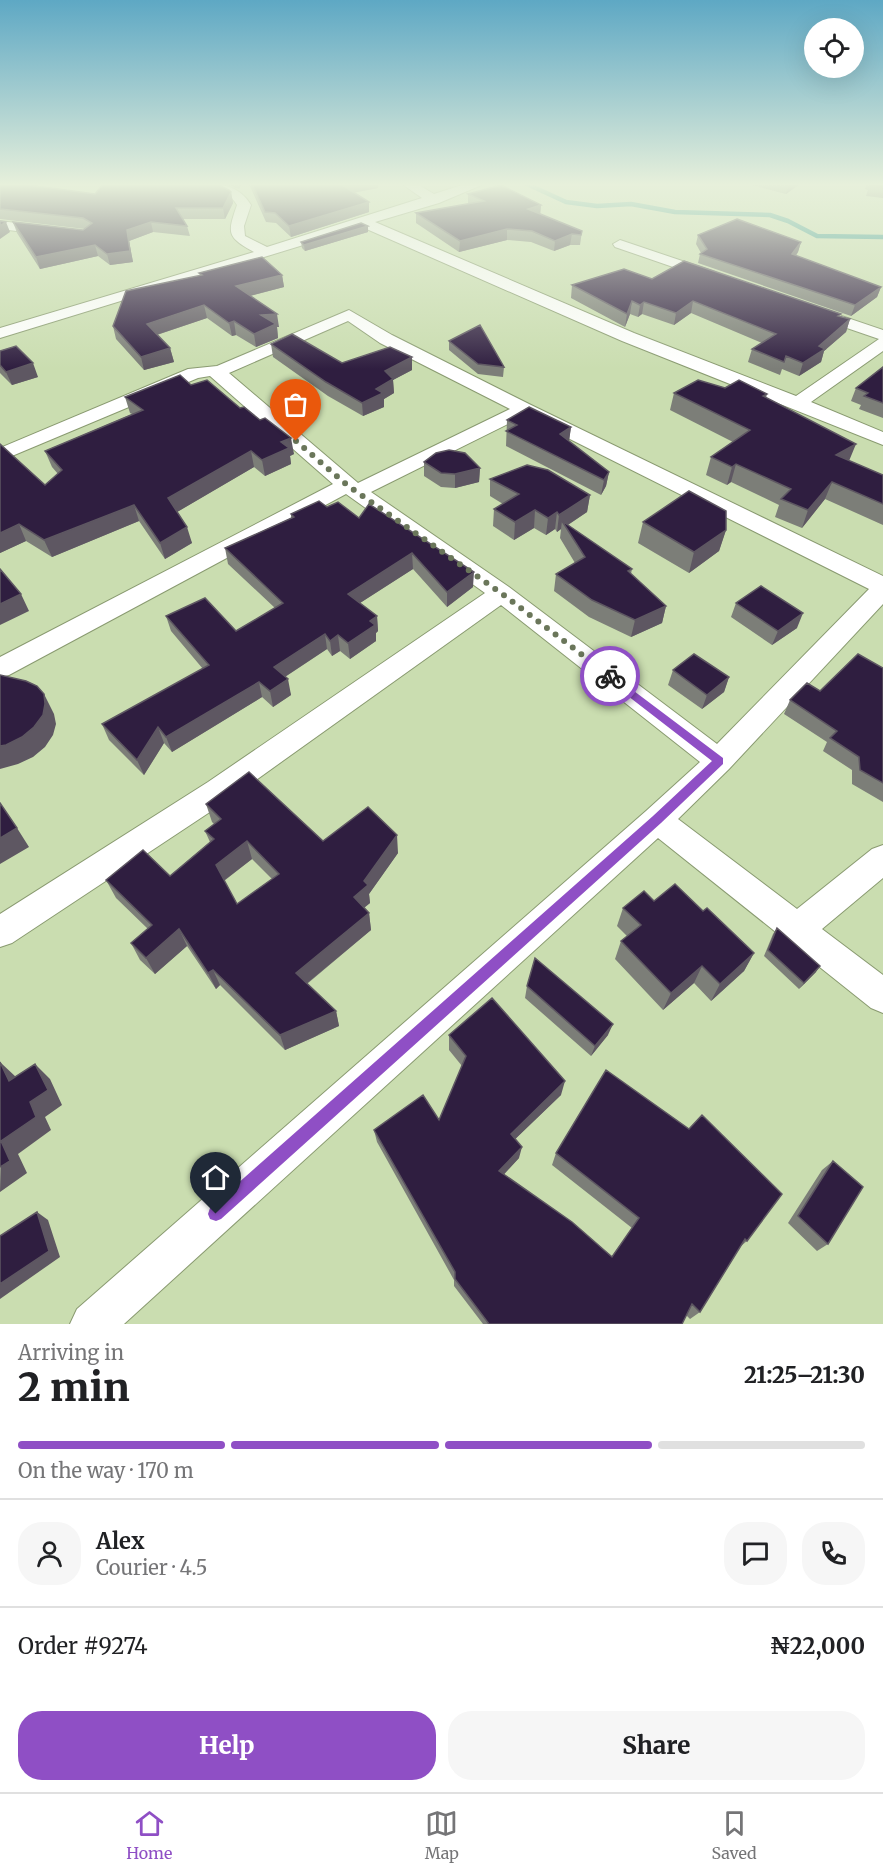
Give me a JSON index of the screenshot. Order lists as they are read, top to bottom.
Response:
{
  "page": {
    "heading": ["2 min", "Arriving in", "21:25–21:30"],
    "panel": [
      "Alex",
      "Courier · 4.5",
      "Order #9274",
      "₦22,000"
    ],
    "bar": "On the way · 170 m",
    "buttons": ["Help", "Share"],
    "tabs": ["Home", "Map", "Saved"]
  }
}
